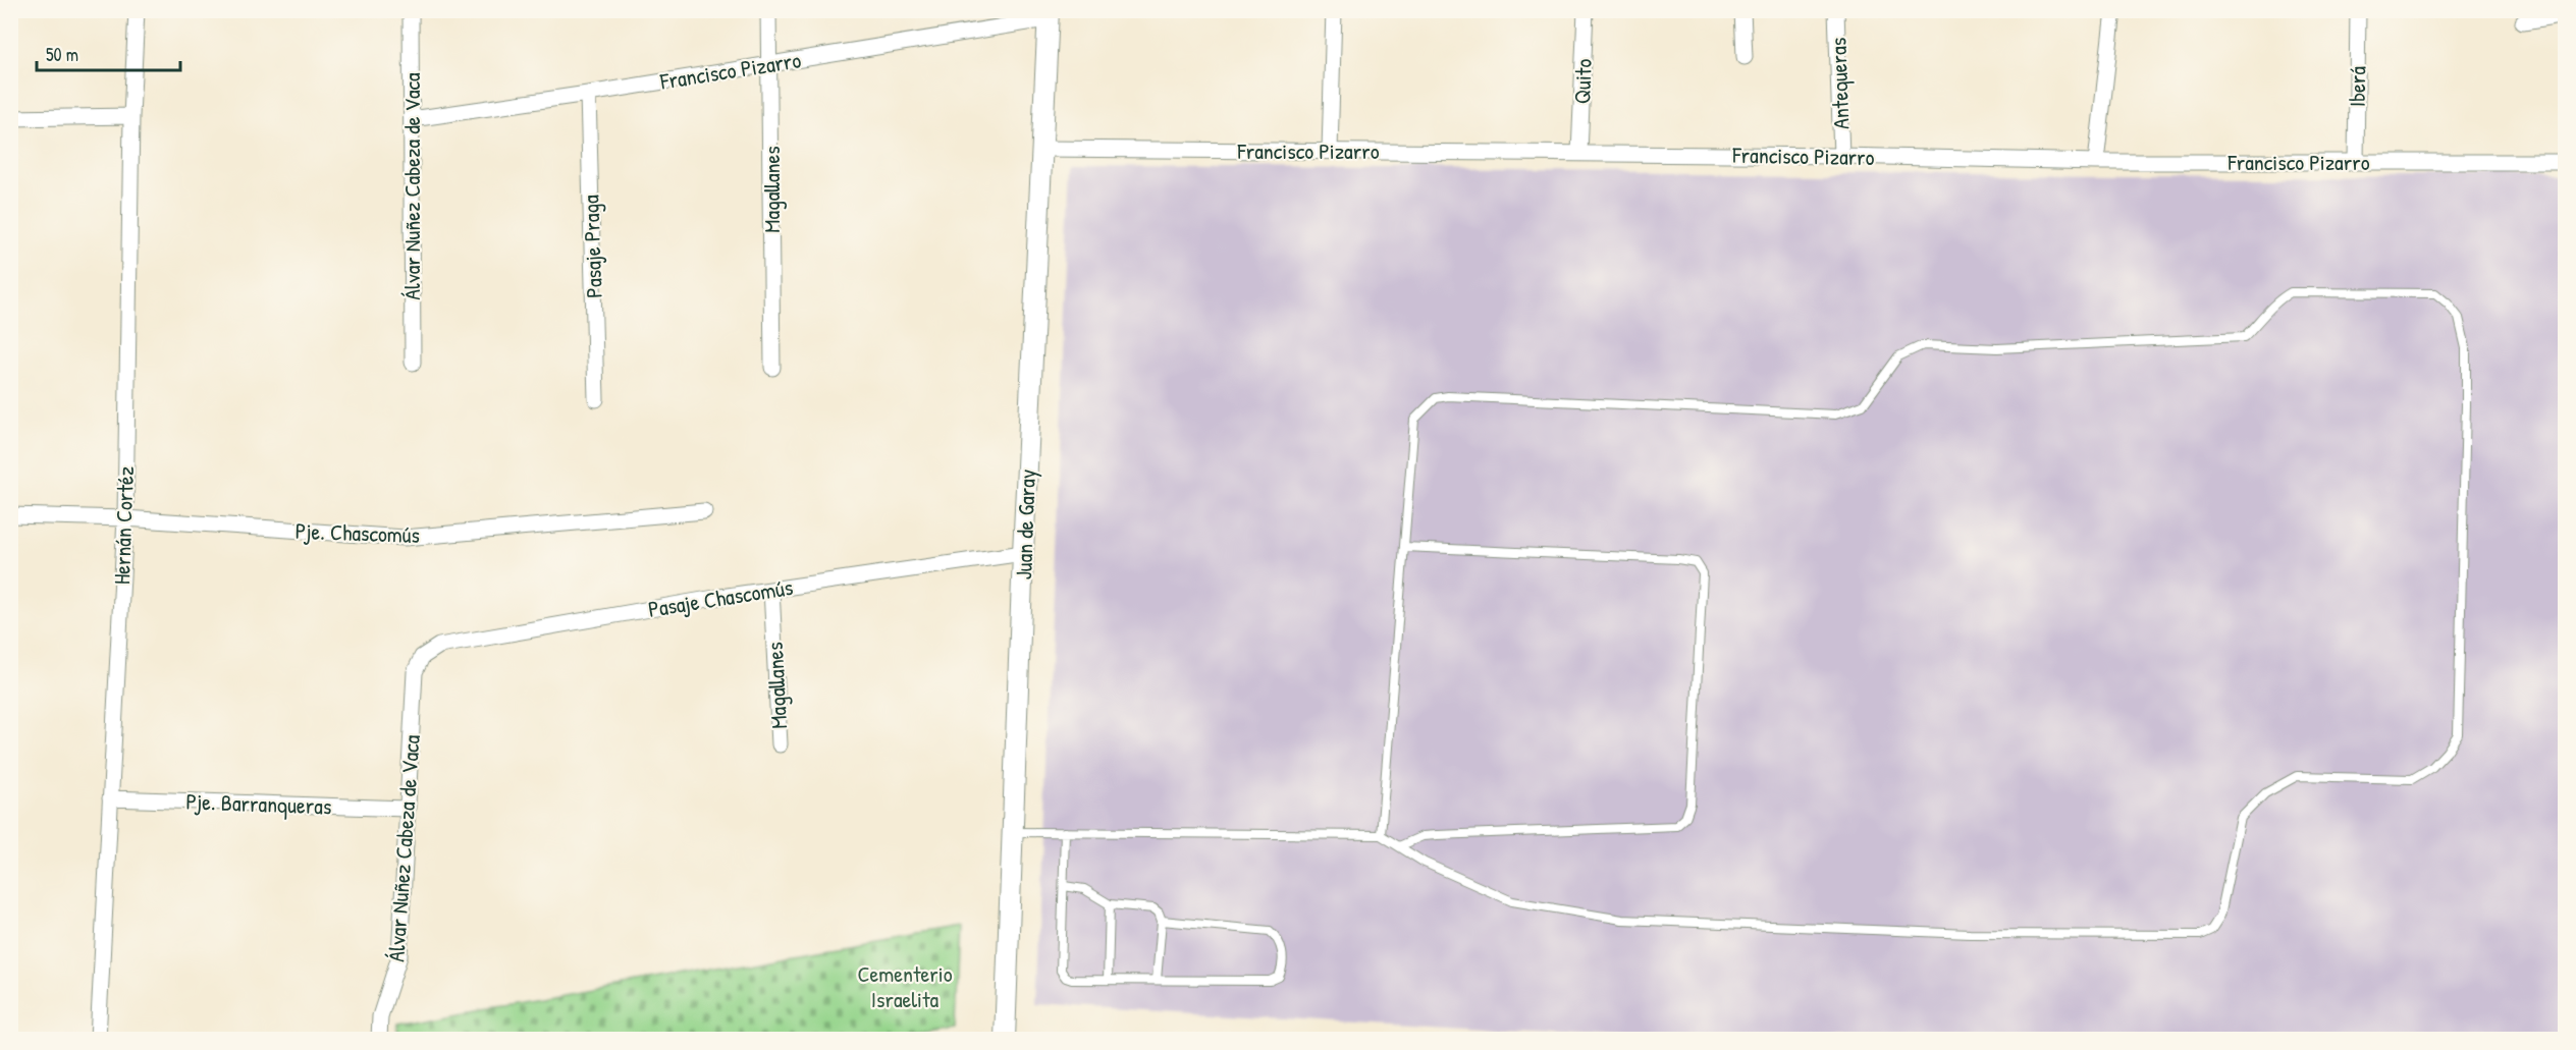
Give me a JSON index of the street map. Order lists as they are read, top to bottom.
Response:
{
  "streets": {
    "street": [
      "Francisco Pizarro",
      "Quito",
      "Antequeras",
      "Iberá",
      "Álvar Nuñez Cabeza de Vaca",
      "Magallanes",
      "Pasaje Praga",
      "Juan de Garay",
      "Hernán Cortéz",
      "Pje. Chascomús",
      "Pasaje Chascomús",
      "Pje. Barranqueras"
    ]
  },
  "crossings": [
    ["Francisco Pizarro", "Quito"],
    ["Francisco Pizarro", "Antequeras"],
    ["Francisco Pizarro", "Iberá"],
    ["Francisco Pizarro", "Álvar Nuñez Cabeza de Vaca"],
    ["Francisco Pizarro", "Magallanes"],
    ["Francisco Pizarro", "Pasaje Praga"],
    ["Francisco Pizarro", "Juan de Garay"],
    ["Álvar Nuñez Cabeza de Vaca", "Pasaje Chascomús"],
    ["Álvar Nuñez Cabeza de Vaca", "Pje. Barranqueras"],
    ["Magallanes", "Pasaje Chascomús"],
    ["Juan de Garay", "Pasaje Chascomús"],
    ["Hernán Cortéz", "Pje. Chascomús"],
    ["Hernán Cortéz", "Pje. Barranqueras"]
  ],
  "parks": ["Cementerio Israelita"],
  "scale_bar": "50 m"
}
